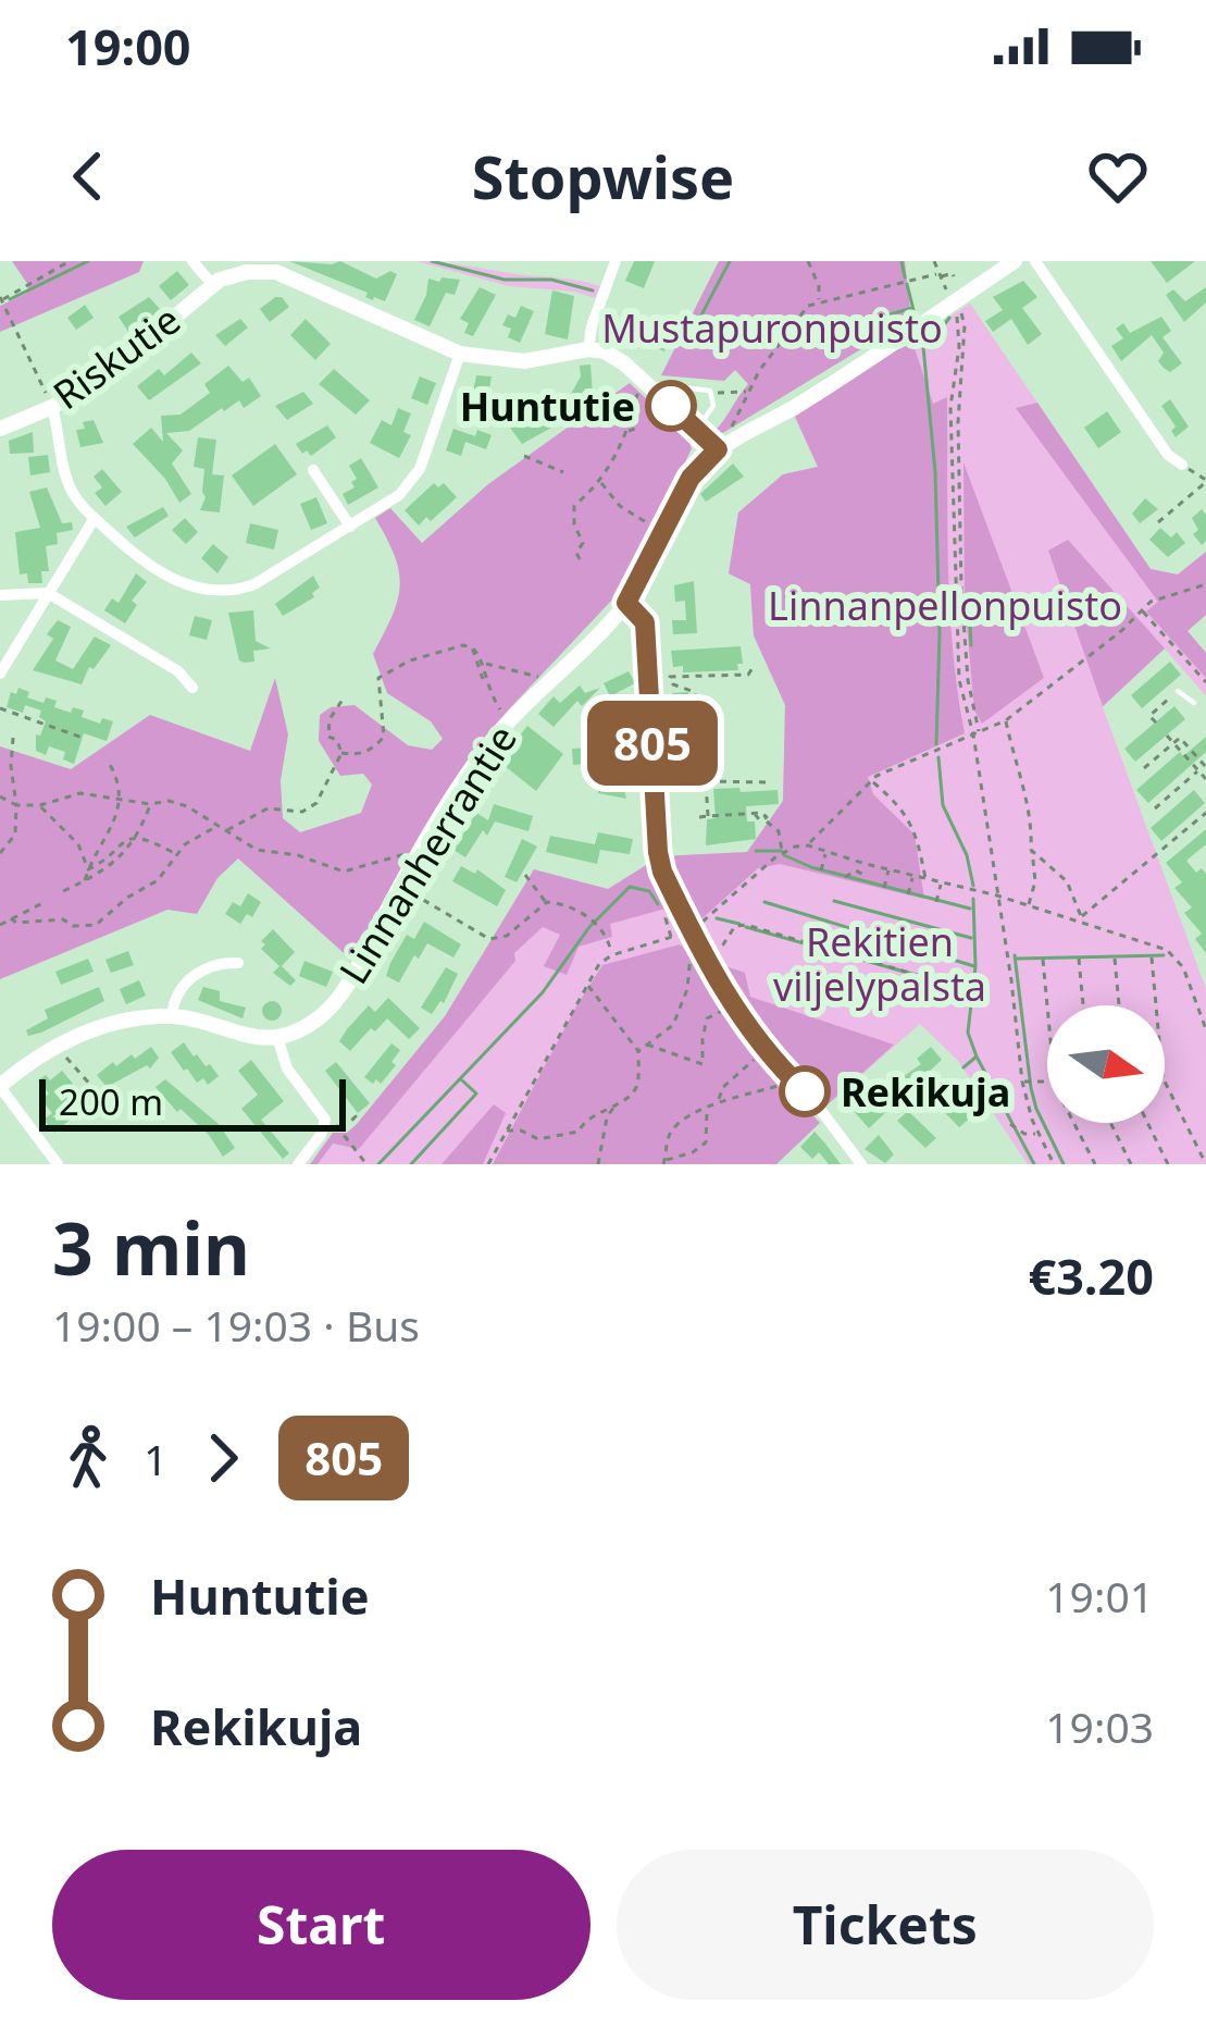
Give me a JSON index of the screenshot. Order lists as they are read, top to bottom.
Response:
{
  "streets": {
    "street": ["Riskutie", "Linnanherrantie"]
  },
  "parks": ["Mustapuronpuisto", "Linnanpellonpuisto", "Rekitien viljelypalsta"],
  "places": ["Huntutie", "Rekikuja"],
  "lines": ["bus line 805"],
  "scale_bar": "200 m",
  "north": "right",
  "page": {
    "status": "19:00",
    "header": "Stopwise",
    "on_map": "805",
    "scale": "200 m",
    "heading": ["3 min", "19:00 – 19:03 · Bus", "€3.20"],
    "legs": ["1", "805"],
    "list": [
      {
        "name": "Huntutie",
        "value": "19:01"
      },
      {
        "name": "Rekikuja",
        "value": "19:03"
      }
    ],
    "buttons": ["Start", "Tickets"]
  }
}
